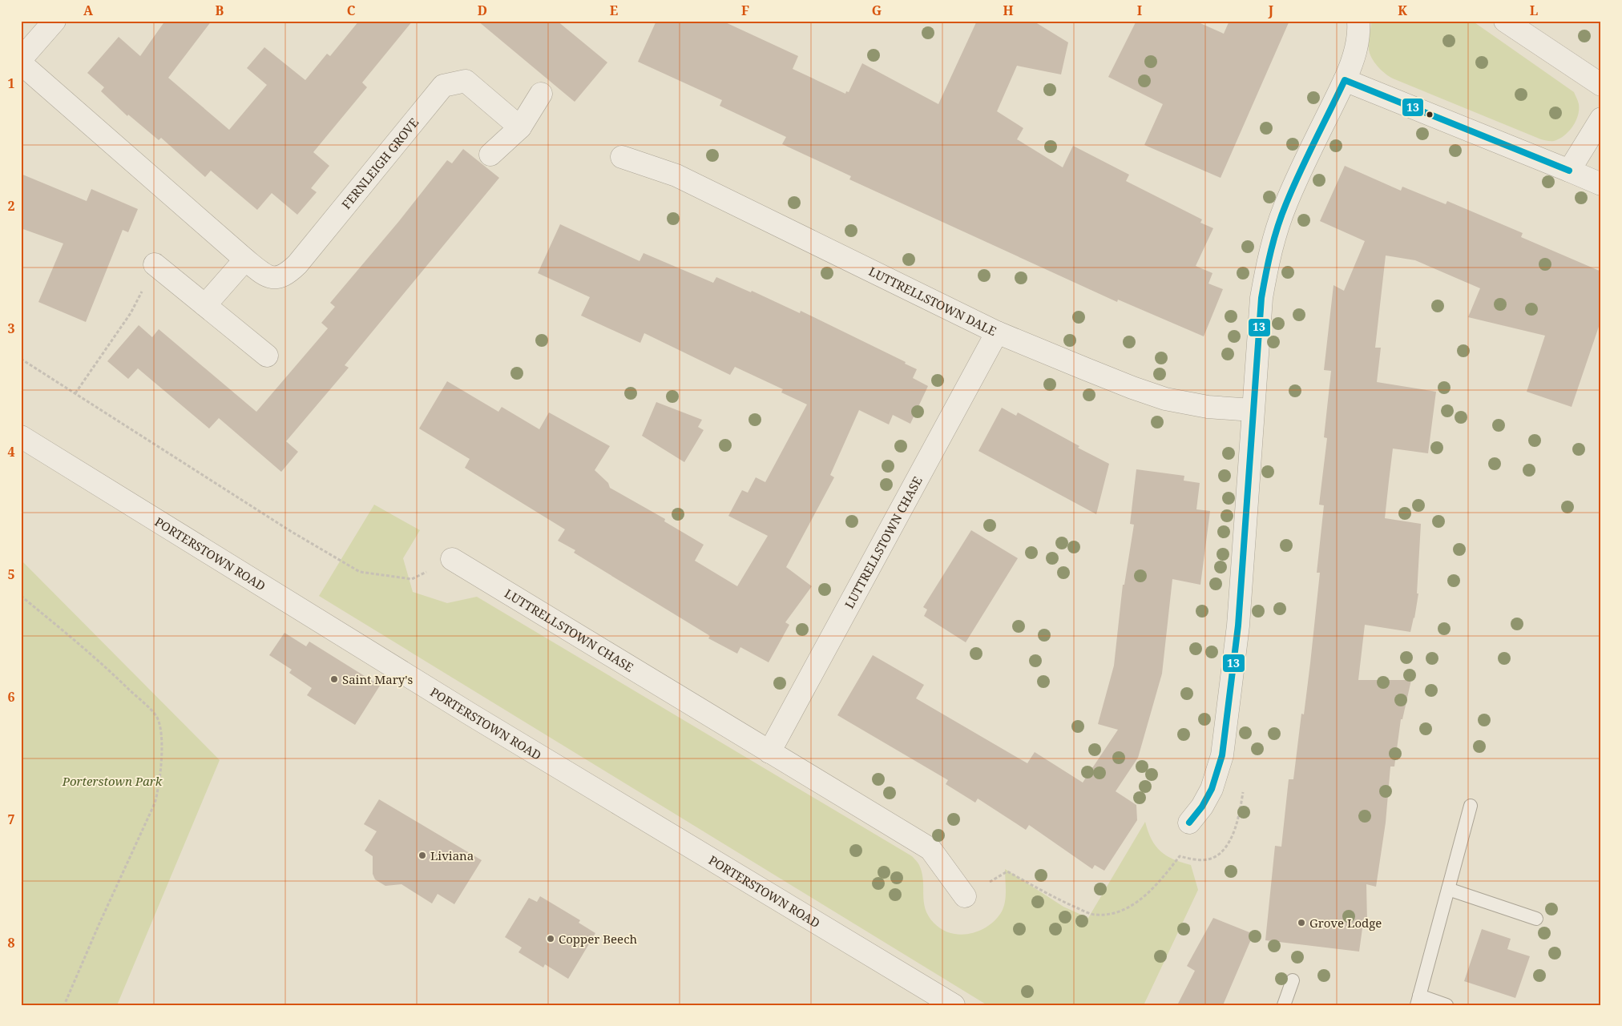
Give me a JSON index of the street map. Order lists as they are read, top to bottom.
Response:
{
  "streets": {
    "street": [
      "FERNLEIGH GROVE",
      "LUTTRELLSTOWN DALE",
      "LUTTRELLSTOWN CHASE",
      "PORTERSTOWN ROAD"
    ]
  },
  "crossings": [
    ["LUTTRELLSTOWN DALE", "LUTTRELLSTOWN CHASE"]
  ],
  "parks": ["Porterstown Park"],
  "places": [
    "Saint Mary's",
    "Liviana",
    "Grove Lodge",
    "Copper Beech"
  ],
  "lines": ["transit line 13"],
  "grid": {
    "columns": [
      "A",
      "B",
      "C",
      "D",
      "E",
      "F",
      "G",
      "H",
      "I",
      "J",
      "K",
      "L"
    ],
    "rows": [
      "1",
      "2",
      "3",
      "4",
      "5",
      "6",
      "7",
      "8"
    ]
  }
}
